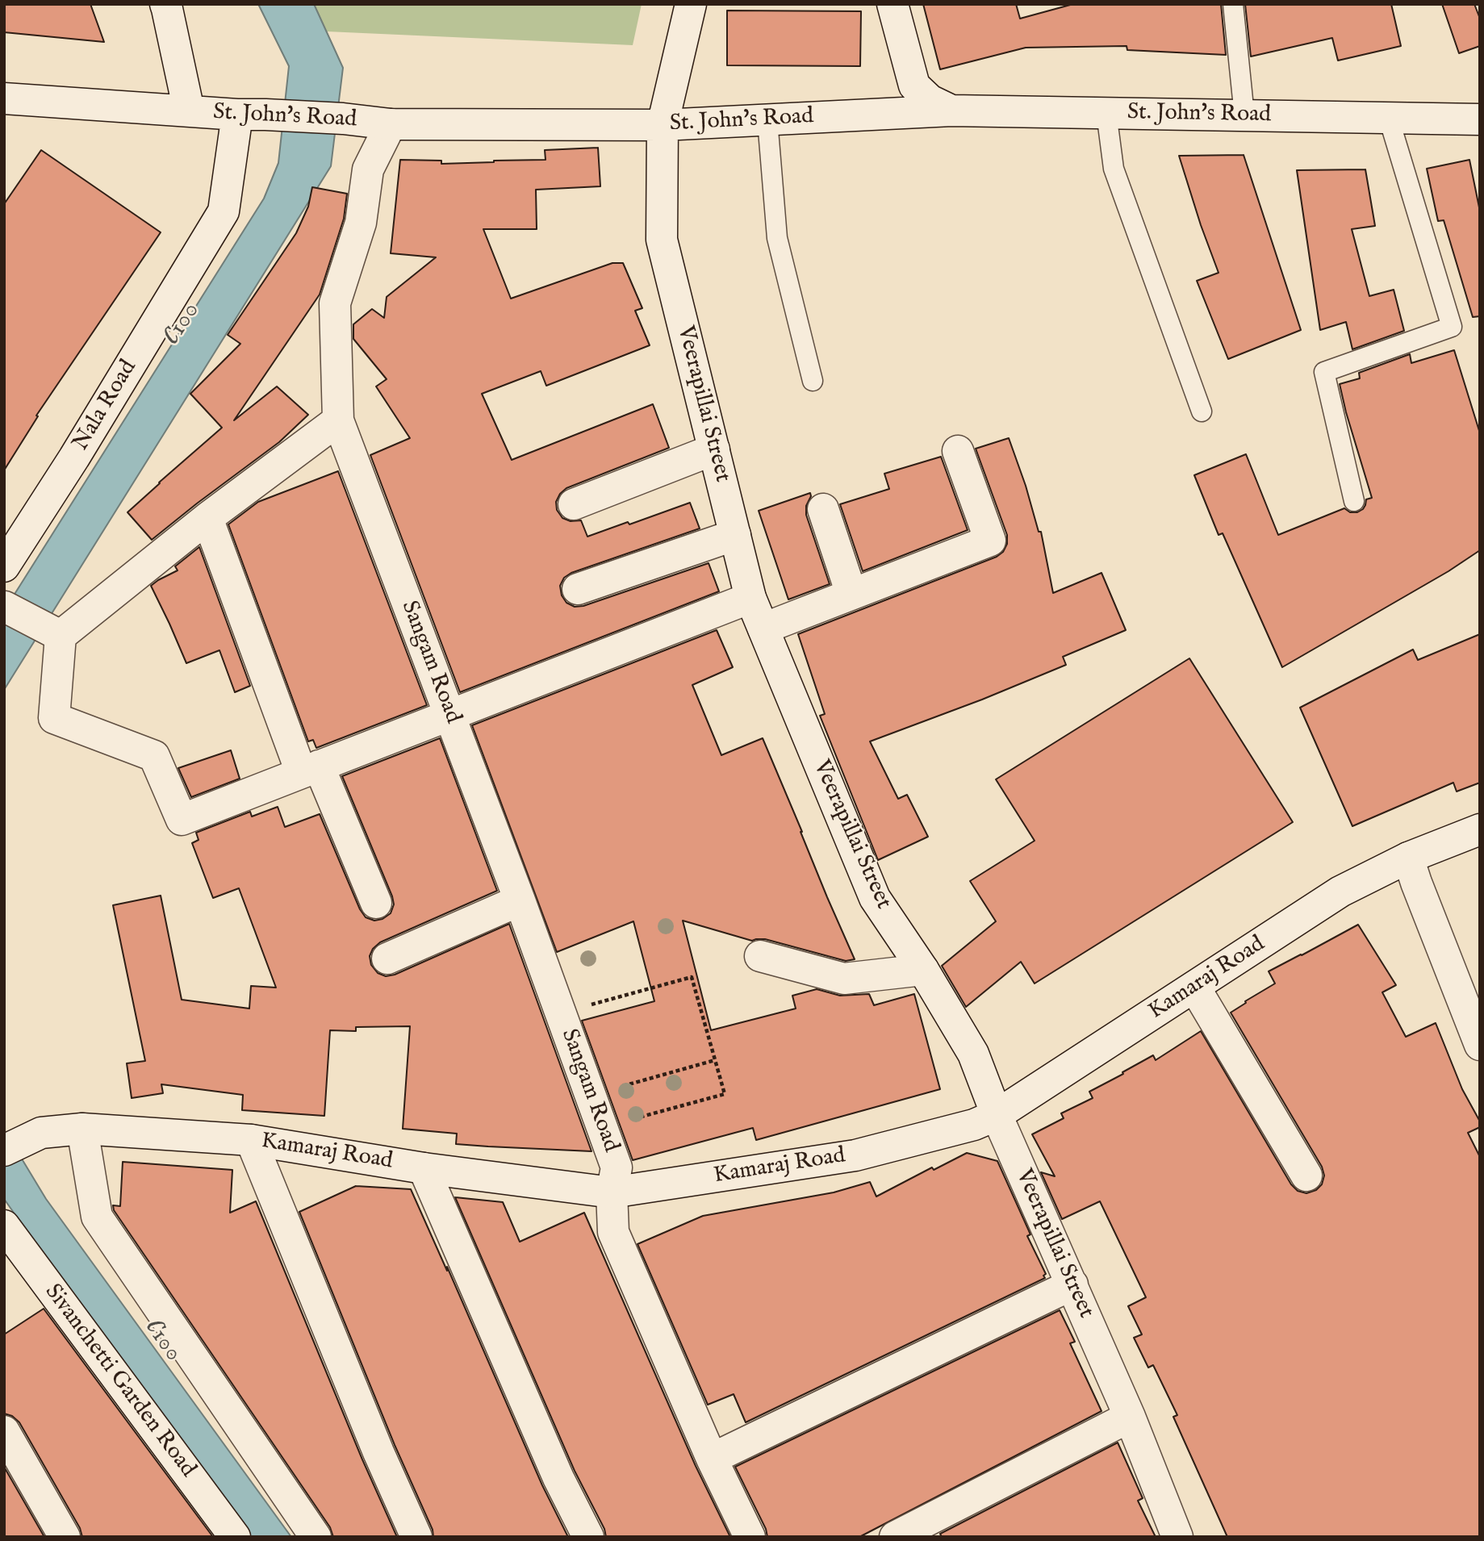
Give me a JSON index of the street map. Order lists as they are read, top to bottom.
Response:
{
  "streets": {
    "street": [
      "St. John's Road",
      "Veerapillai Street",
      "Nala Road",
      "Sangam Road",
      "Kamaraj Road",
      "Sivanchetti Garden Road"
    ]
  },
  "crossings": [
    ["St. John's Road", "Veerapillai Street"],
    ["St. John's Road", "Nala Road"],
    ["St. John's Road", "Sangam Road"],
    ["Veerapillai Street", "Kamaraj Road"],
    ["Sangam Road", "Kamaraj Road"]
  ],
  "water": ["C100"]
}
